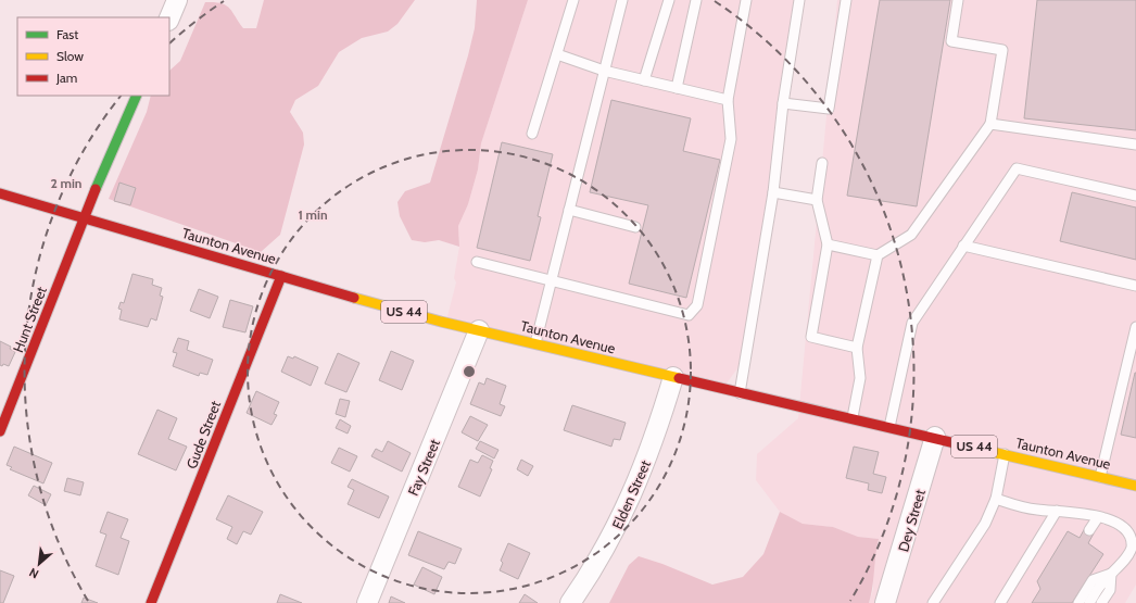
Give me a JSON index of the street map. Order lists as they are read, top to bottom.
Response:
{
  "streets": {
    "main road": [
      "Taunton Avenue",
      "US 44",
      "Hunt Street",
      "Gude Street"
    ],
    "street": ["Fay Street", "Elden Street", "Dey Street"]
  },
  "crossings": [
    ["Taunton Avenue", "Hunt Street"],
    ["Taunton Avenue", "Gude Street"],
    ["Taunton Avenue", "Fay Street"],
    ["Taunton Avenue", "Elden Street"],
    ["Taunton Avenue", "Dey Street"]
  ],
  "legend": ["Fast", "Slow", "Jam"],
  "north": "bottom left",
  "rings": ["2 min", "1 min"]
}
